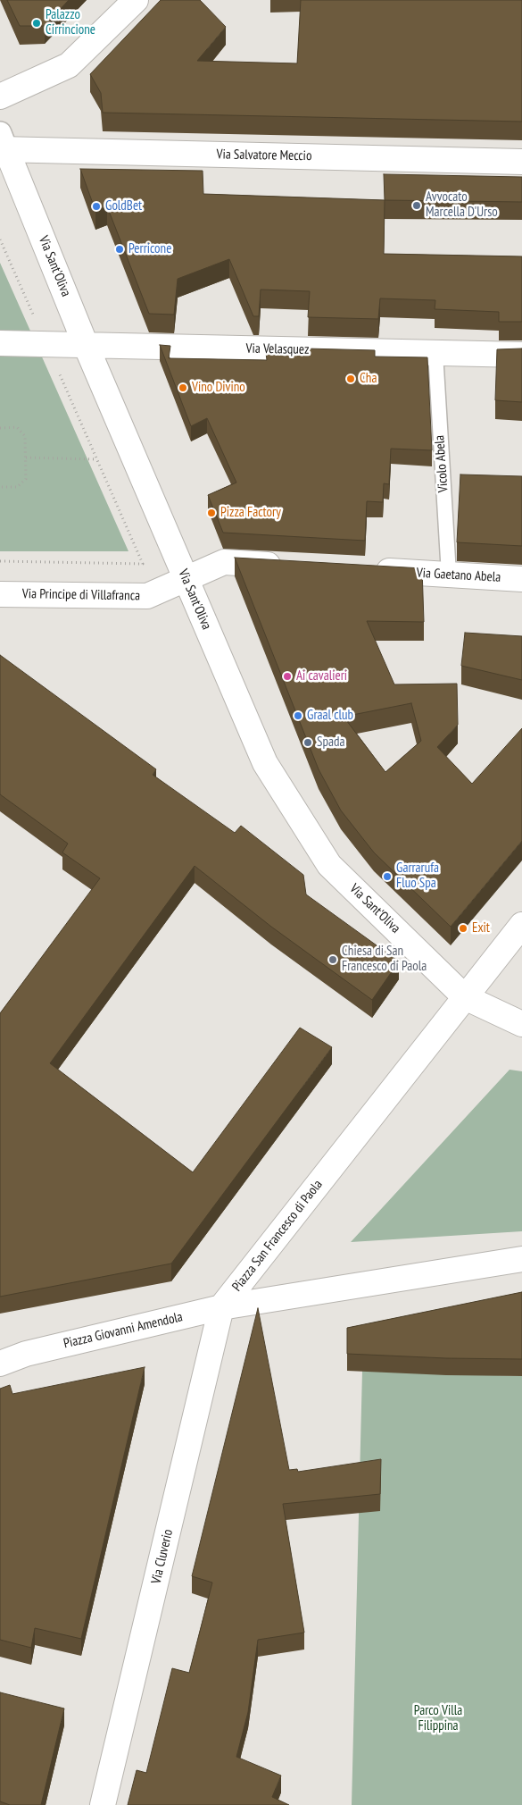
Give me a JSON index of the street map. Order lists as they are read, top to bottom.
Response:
{
  "streets": {
    "street": [
      "Via Salvatore Meccio",
      "Via Sant'Oliva",
      "Via Velasquez",
      "Via Gaetano Abela",
      "Via Principe di Villafranca",
      "Piazza San Francesco di Paola",
      "Piazza Giovanni Amendola",
      "Via Cluverio"
    ],
    "lane": ["Vicolo Abela"]
  },
  "crossings": [
    ["Via Salvatore Meccio", "Via Sant'Oliva"],
    ["Via Sant'Oliva", "Via Velasquez"],
    ["Via Sant'Oliva", "Via Principe di Villafranca"],
    ["Via Sant'Oliva", "Piazza San Francesco di Paola"],
    ["Via Velasquez", "Vicolo Abela"],
    ["Vicolo Abela", "Via Gaetano Abela"],
    ["Piazza San Francesco di Paola", "Piazza Giovanni Amendola"],
    ["Piazza San Francesco di Paola", "Via Cluverio"],
    ["Piazza Giovanni Amendola", "Via Cluverio"]
  ],
  "parks": ["Parco Villa Filippina"],
  "places": [
    "Palazzo Cirrincione",
    "Avvocato Marcella D'Urso",
    "GoldBet",
    "Perricone",
    "Cha",
    "Vino Divino",
    "Pizza Factory",
    "Ai cavalieri",
    "Graal club",
    "Spada",
    "Garrarufa Fluo Spa",
    "Exit",
    "Chiesa di San Francesco di Paola"
  ]
}
